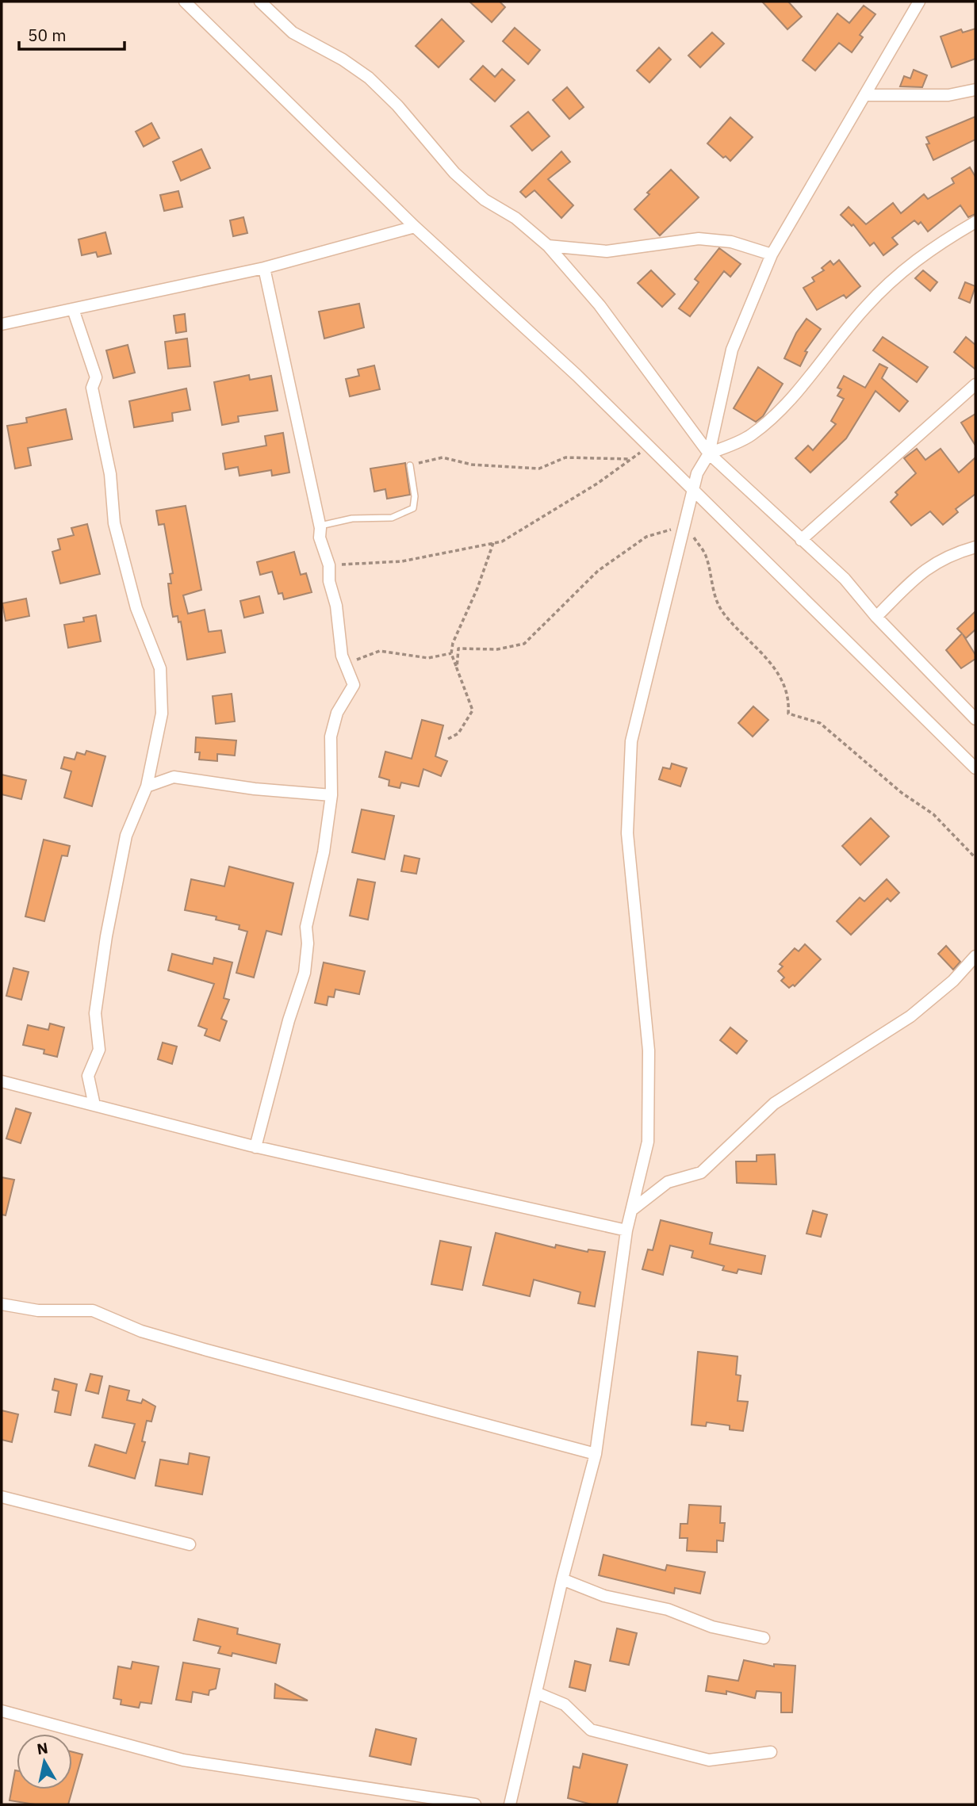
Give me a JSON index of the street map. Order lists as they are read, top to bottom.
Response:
{
  "scale_bar": "50 m",
  "north": "top"
}
